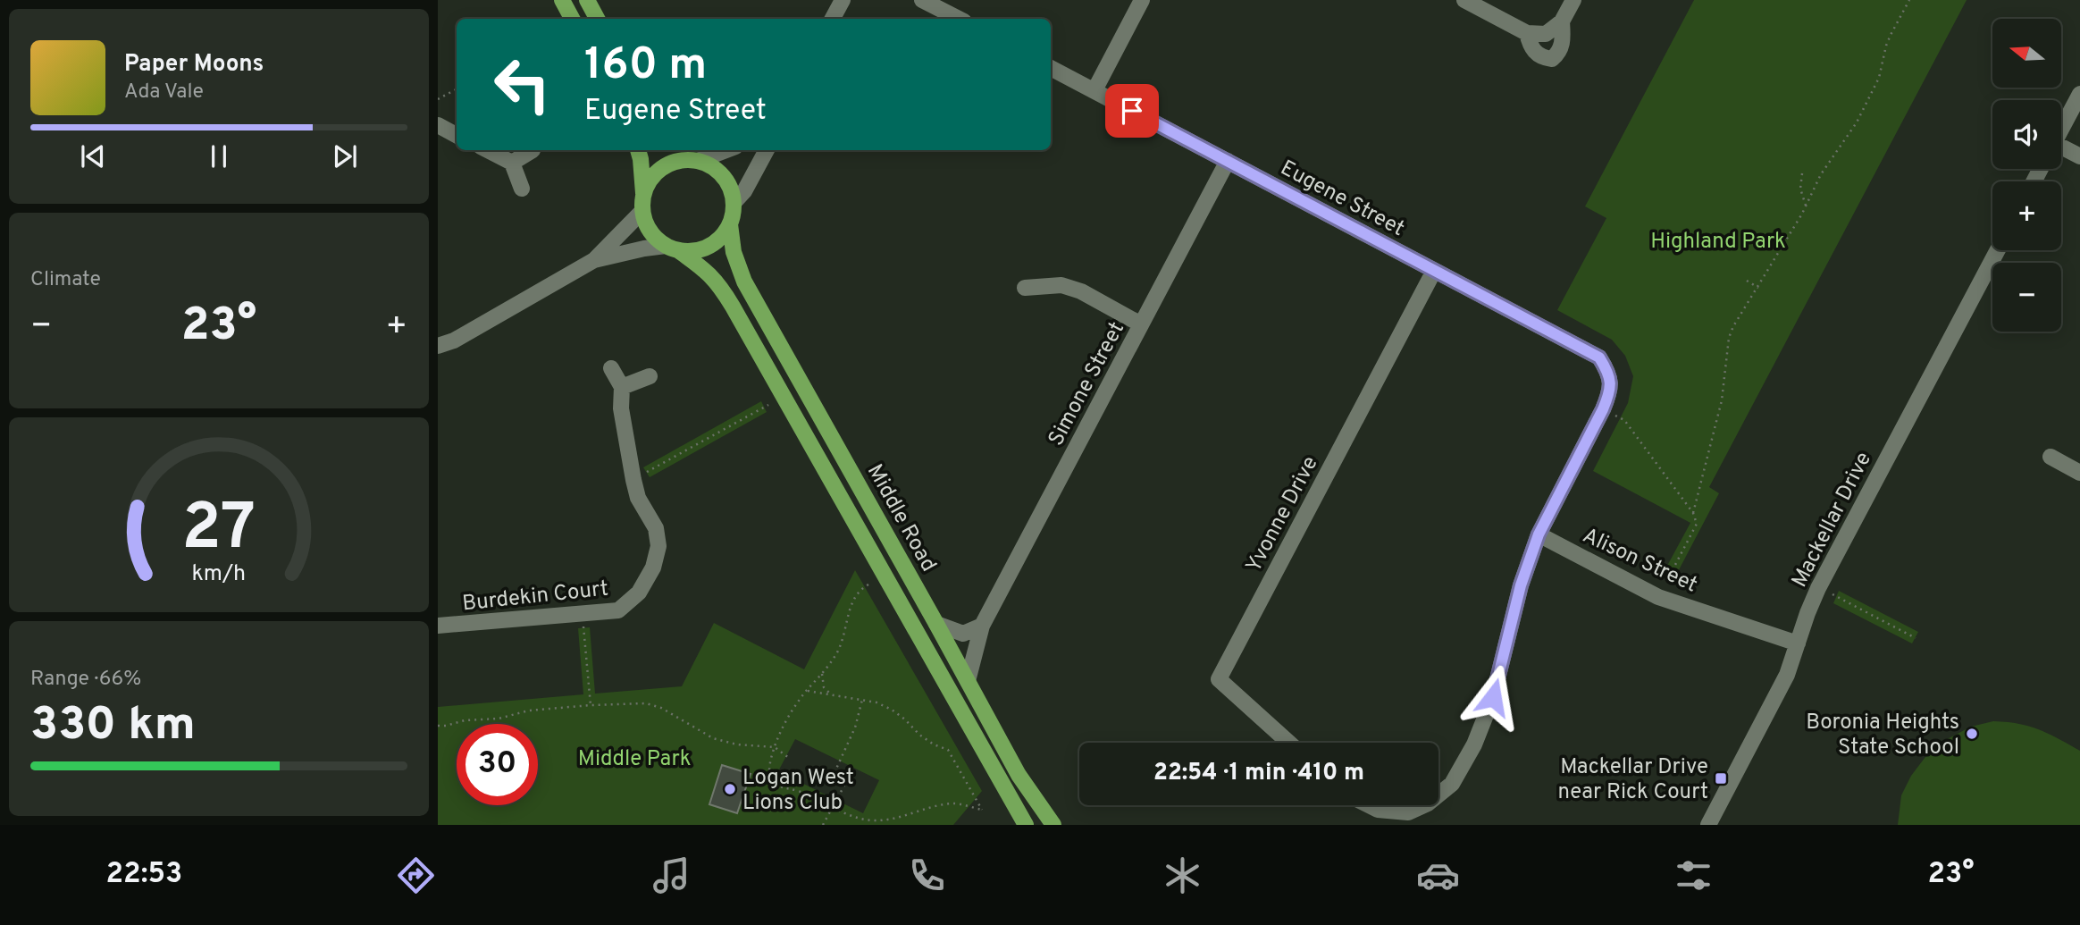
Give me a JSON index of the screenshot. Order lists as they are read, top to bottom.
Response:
{
  "streets": {
    "main road": ["Middle Road"],
    "street": [
      "Eugene Street",
      "Simone Street",
      "Yvonne Drive",
      "Mackellar Drive",
      "Alison Street",
      "Burdekin Court"
    ]
  },
  "crossings": [
    ["Eugene Street", "Simone Street"],
    ["Eugene Street", "Yvonne Drive"],
    ["Simone Street", "Middle Road"],
    ["Mackellar Drive", "Alison Street"]
  ],
  "parks": ["Highland Park", "Middle Park"],
  "places": {
    "other": ["Boronia Heights State School", "Logan West Lions Club"],
    "transit": ["Mackellar Drive near Rick Court"]
  },
  "north": "left",
  "page": {
    "map_buttons": ["+", "−"],
    "turn": ["160 m", "Eugene Street"],
    "song": ["Paper Moons", "Ada Vale"],
    "tile": [
      "Climate",
      ["Range · 66%", "330 km"]
    ],
    "heat": ["−", "23°", "+"],
    "limit": "30",
    "trip": "22:54 · 1 min · 410 m",
    "tabs": ["22:53", "23°"],
    "gauge": ["27", "km/h"]
  }
}
